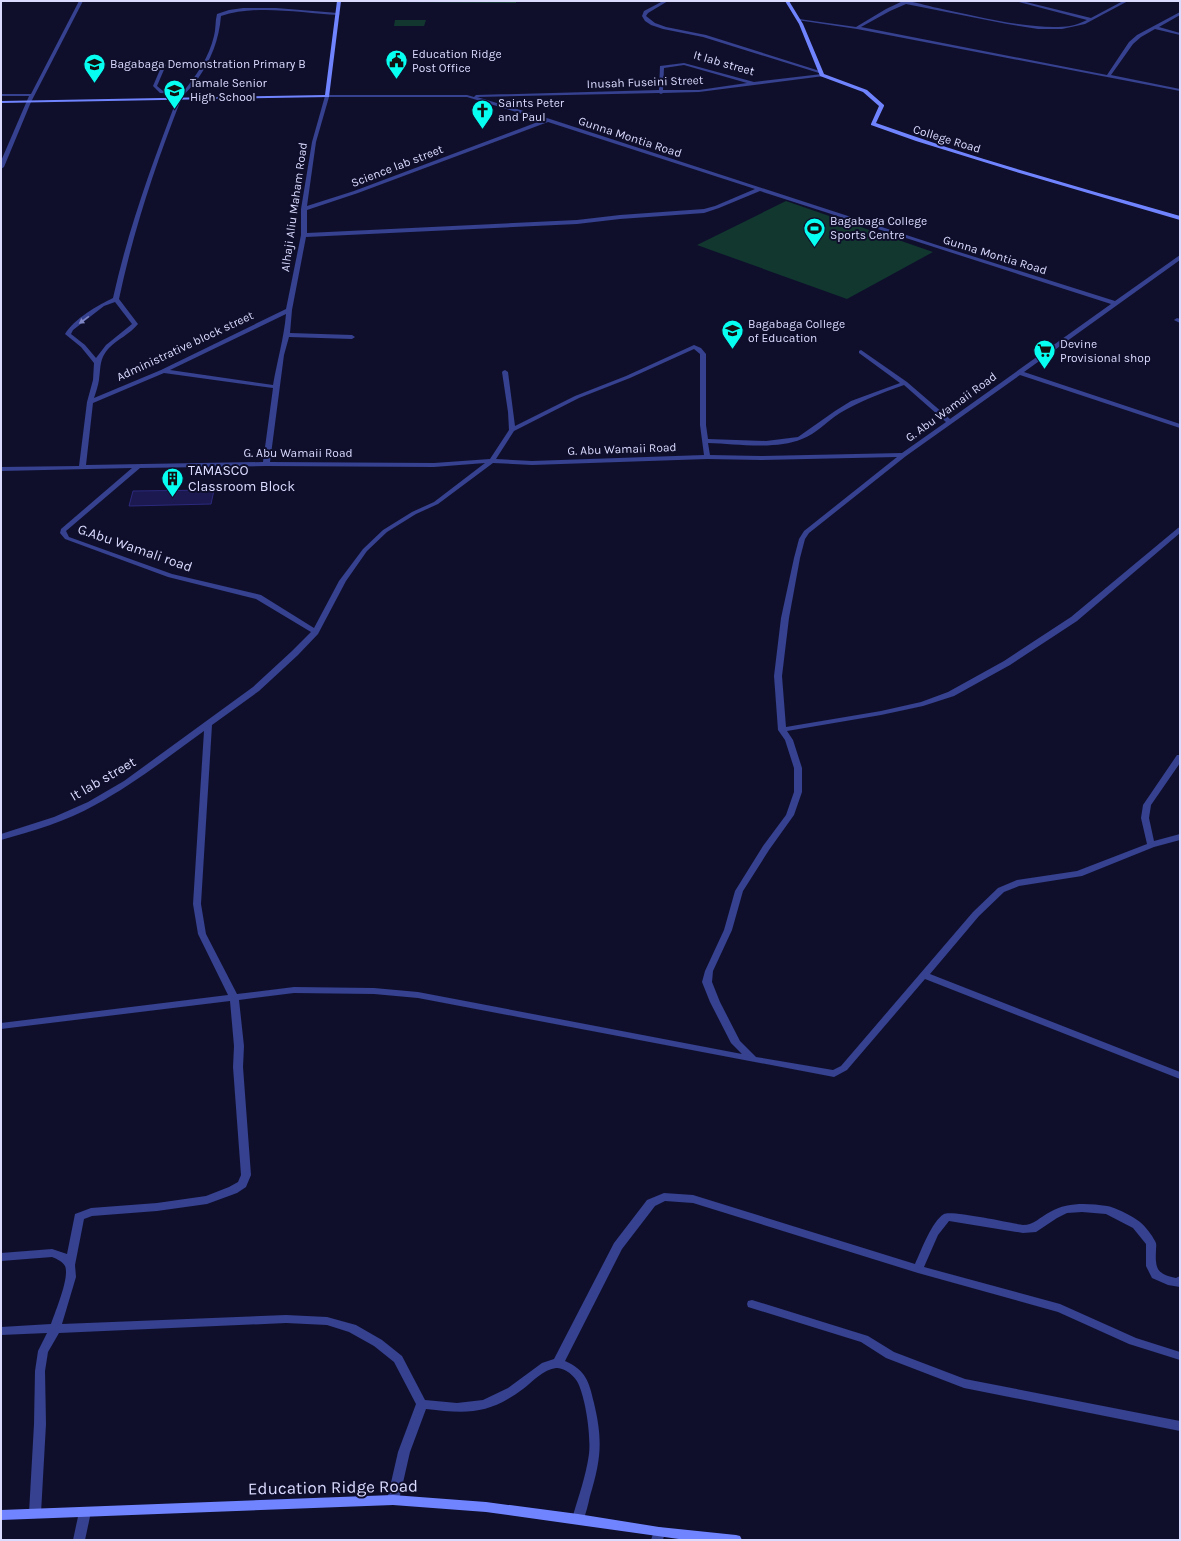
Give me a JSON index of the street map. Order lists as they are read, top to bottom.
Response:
{
  "streets": {
    "street": [
      "It lab street",
      "Inusah Fuseini Street",
      "Gunna Montia Road",
      "College Road",
      "Science lab street",
      "Alhaji Aliu Maham Road",
      "Administrative block street",
      "G. Abu Wamaii Road",
      "G.Abu Wamali road",
      "Education Ridge Road"
    ]
  },
  "crossings": [
    ["It lab street", "Inusah Fuseini Street"],
    ["It lab street", "G. Abu Wamaii Road"],
    ["It lab street", "G.Abu Wamali road"],
    ["Inusah Fuseini Street", "Gunna Montia Road"],
    ["Inusah Fuseini Street", "College Road"],
    ["Gunna Montia Road", "Science lab street"],
    ["Gunna Montia Road", "Alhaji Aliu Maham Road"],
    ["Gunna Montia Road", "G. Abu Wamaii Road"],
    ["Science lab street", "Alhaji Aliu Maham Road"],
    ["Alhaji Aliu Maham Road", "Administrative block street"],
    ["Alhaji Aliu Maham Road", "G. Abu Wamaii Road"],
    ["G. Abu Wamaii Road", "G.Abu Wamali road"]
  ],
  "places": {
    "public building": ["Education Ridge Post Office"],
    "school or university": ["Bagabaga Demonstration Primary B", "Tamale Senior High School", "Bagabaga College of Education"],
    "church": ["Saints Peter and Paul"],
    "sports": ["Bagabaga College Sports Centre"],
    "supermarket": ["Devine Provisional shop"],
    "building": ["TAMASCO Classroom Block"]
  }
}
